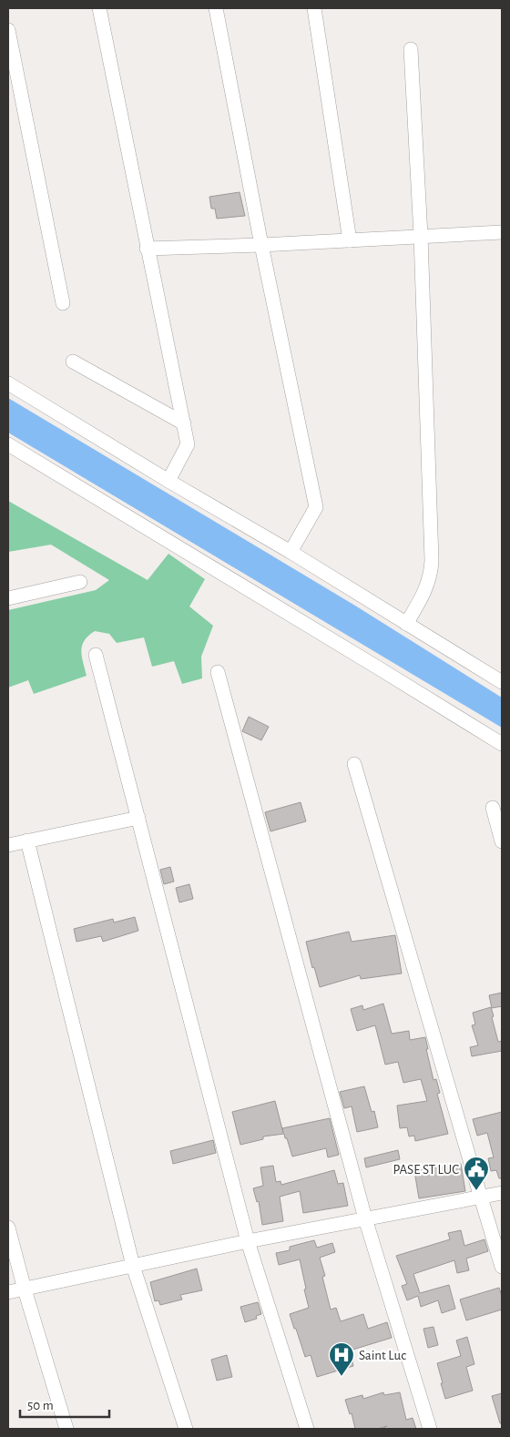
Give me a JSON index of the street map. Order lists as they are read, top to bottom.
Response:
{
  "places": {
    "public building": ["PASE ST LUC"],
    "hospital": ["Saint Luc"]
  },
  "scale_bar": "50 m"
}
